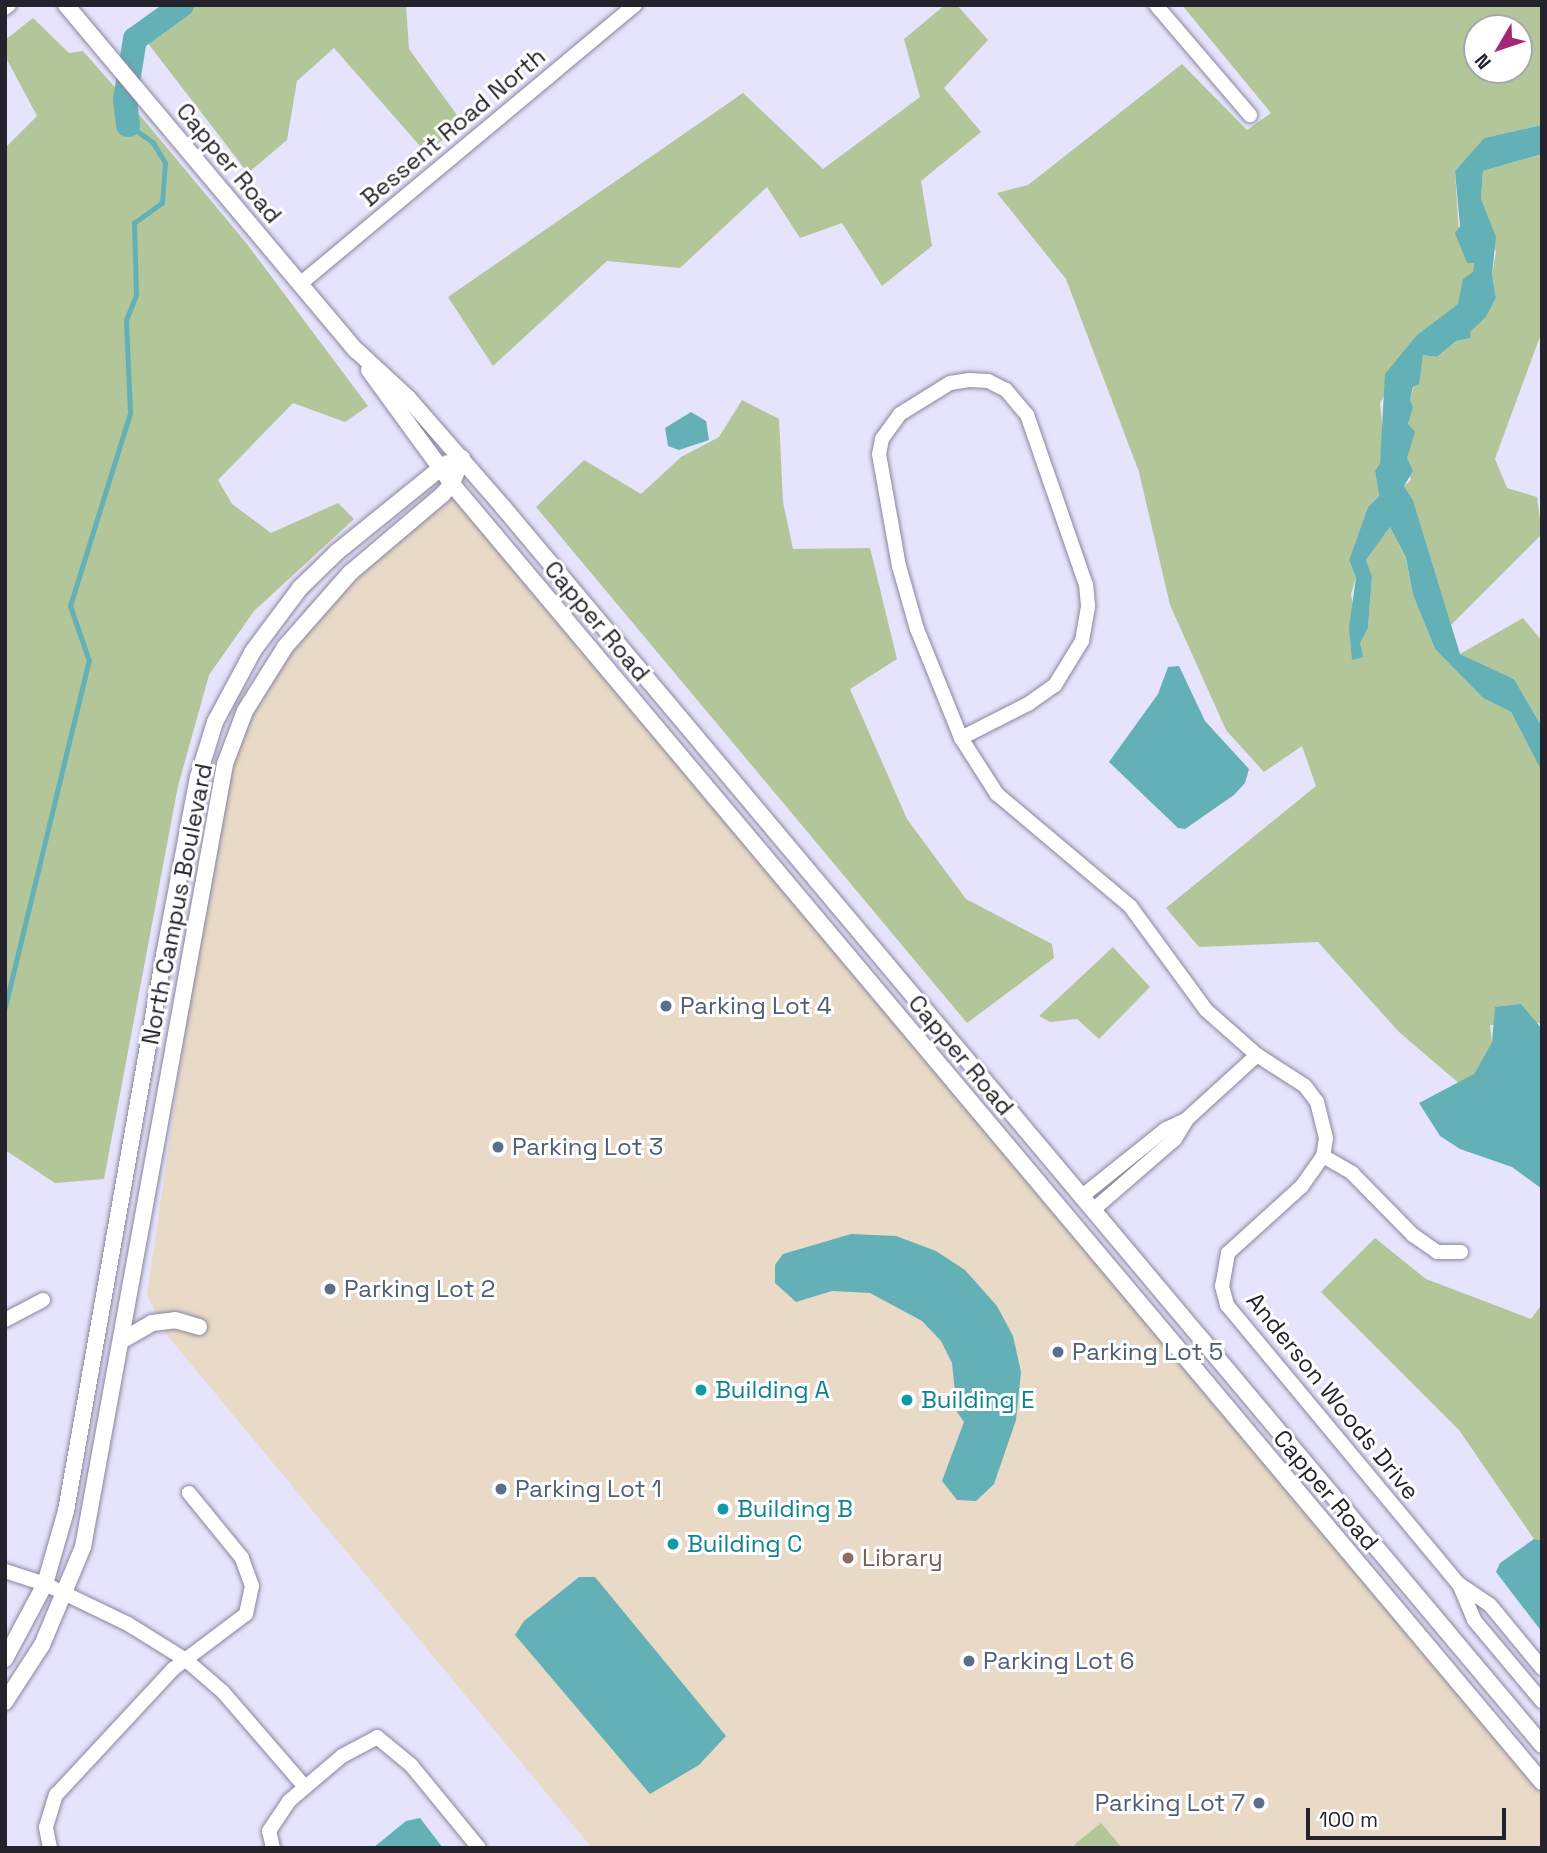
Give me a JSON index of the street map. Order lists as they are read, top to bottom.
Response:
{
  "streets": {
    "street": [
      "Bessent Road North",
      "Capper Road",
      "North Campus Boulevard",
      "Anderson Woods Drive"
    ]
  },
  "crossings": [
    ["Bessent Road North", "Capper Road"],
    ["Capper Road", "North Campus Boulevard"]
  ],
  "places": [
    "Parking Lot 4",
    "Parking Lot 3",
    "Parking Lot 2",
    "Parking Lot 5",
    "Building A",
    "Building E",
    "Parking Lot 1",
    "Building B",
    "Building C",
    "Library",
    "Parking Lot 6",
    "Parking Lot 7"
  ],
  "scale_bar": "100 m",
  "north": "bottom left"
}
